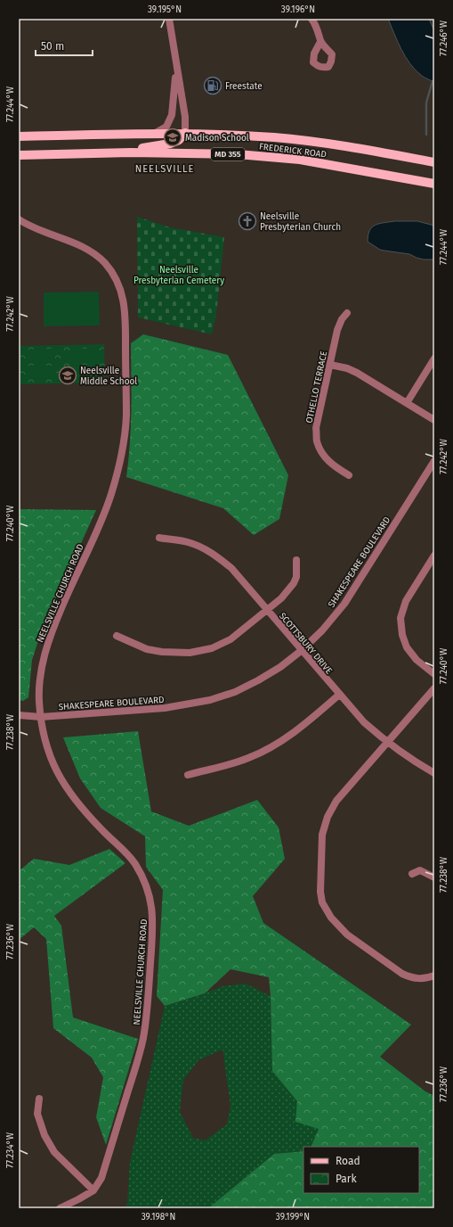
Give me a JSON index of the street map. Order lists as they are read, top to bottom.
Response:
{
  "streets": {
    "main road": ["FREDERICK ROAD", "MD 355"],
    "street": [
      "OTHELLO TERRACE",
      "SHAKESPEARE BOULEVARD",
      "NEELSVILLE CHURCH ROAD",
      "SCOTTSBURY DRIVE"
    ]
  },
  "crossings": [
    ["SHAKESPEARE BOULEVARD", "NEELSVILLE CHURCH ROAD"],
    ["SHAKESPEARE BOULEVARD", "SCOTTSBURY DRIVE"]
  ],
  "districts": ["NEELSVILLE"],
  "parks": ["Neelsville Presbyterian Cemetery"],
  "places": {
    "fuel station": ["Freestate"],
    "school or university": ["Madison School", "Neelsville Middle School"],
    "church": ["Neelsville Presbyterian Church"]
  },
  "legend": ["Road", "Park"],
  "scale_bar": "50 m",
  "coordinates": [
    "39.195°N",
    "39.196°N",
    "77.246°W",
    "77.244°W",
    "77.242°W",
    "77.240°W",
    "77.238°W",
    "77.236°W",
    "77.234°W",
    "39.198°N",
    "39.199°N"
  ]
}
